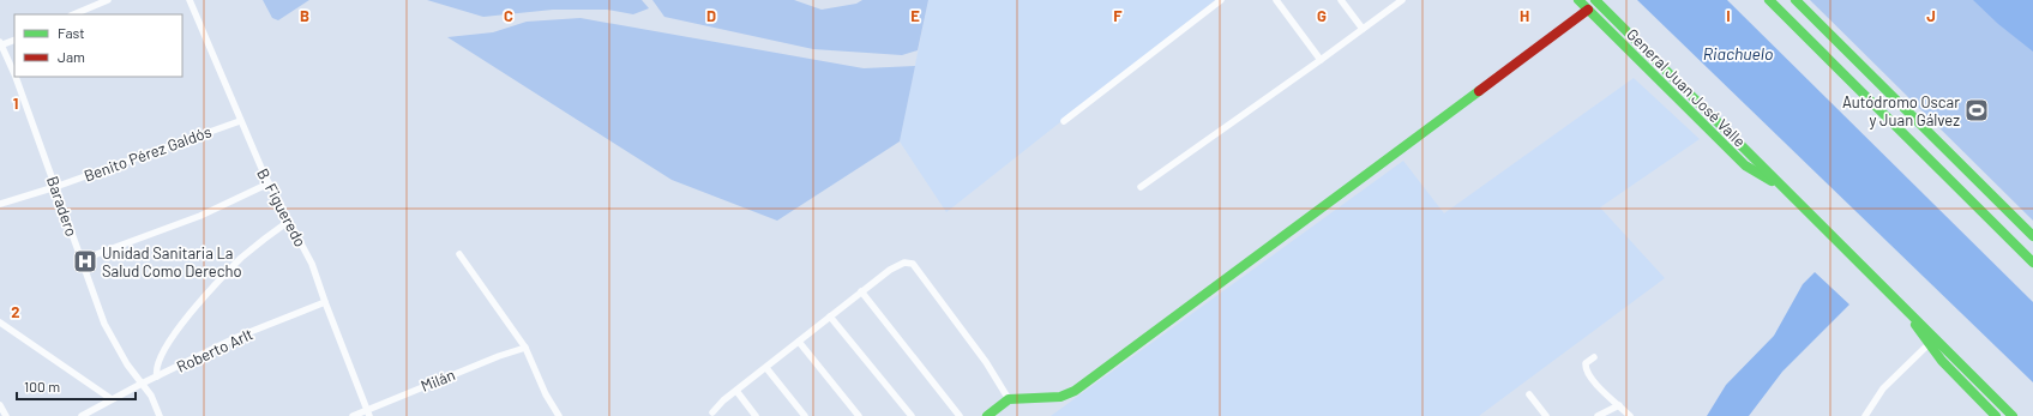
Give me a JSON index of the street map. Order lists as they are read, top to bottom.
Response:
{
  "streets": {
    "main road": ["General Juan José Valle"],
    "street": [
      "Benito Pérez Galdós",
      "Baradero",
      "B. Figueredo",
      "Roberto Arlt",
      "Milán"
    ]
  },
  "crossings": [
    ["Benito Pérez Galdós", "Baradero"],
    ["Benito Pérez Galdós", "B. Figueredo"],
    ["Baradero", "Roberto Arlt"],
    ["B. Figueredo", "Roberto Arlt"],
    ["B. Figueredo", "Milán"]
  ],
  "water": ["Riachuelo"],
  "places": {
    "sports": ["Autódromo Oscar y Juan Gálvez"],
    "hospital": ["Unidad Sanitaria La Salud Como Derecho"]
  },
  "legend": ["Fast", "Jam"],
  "scale_bar": "100 m",
  "grid": {
    "columns": [
      "B",
      "C",
      "D",
      "E",
      "F",
      "G",
      "H",
      "I",
      "J"
    ],
    "rows": ["1", "2"]
  }
}
